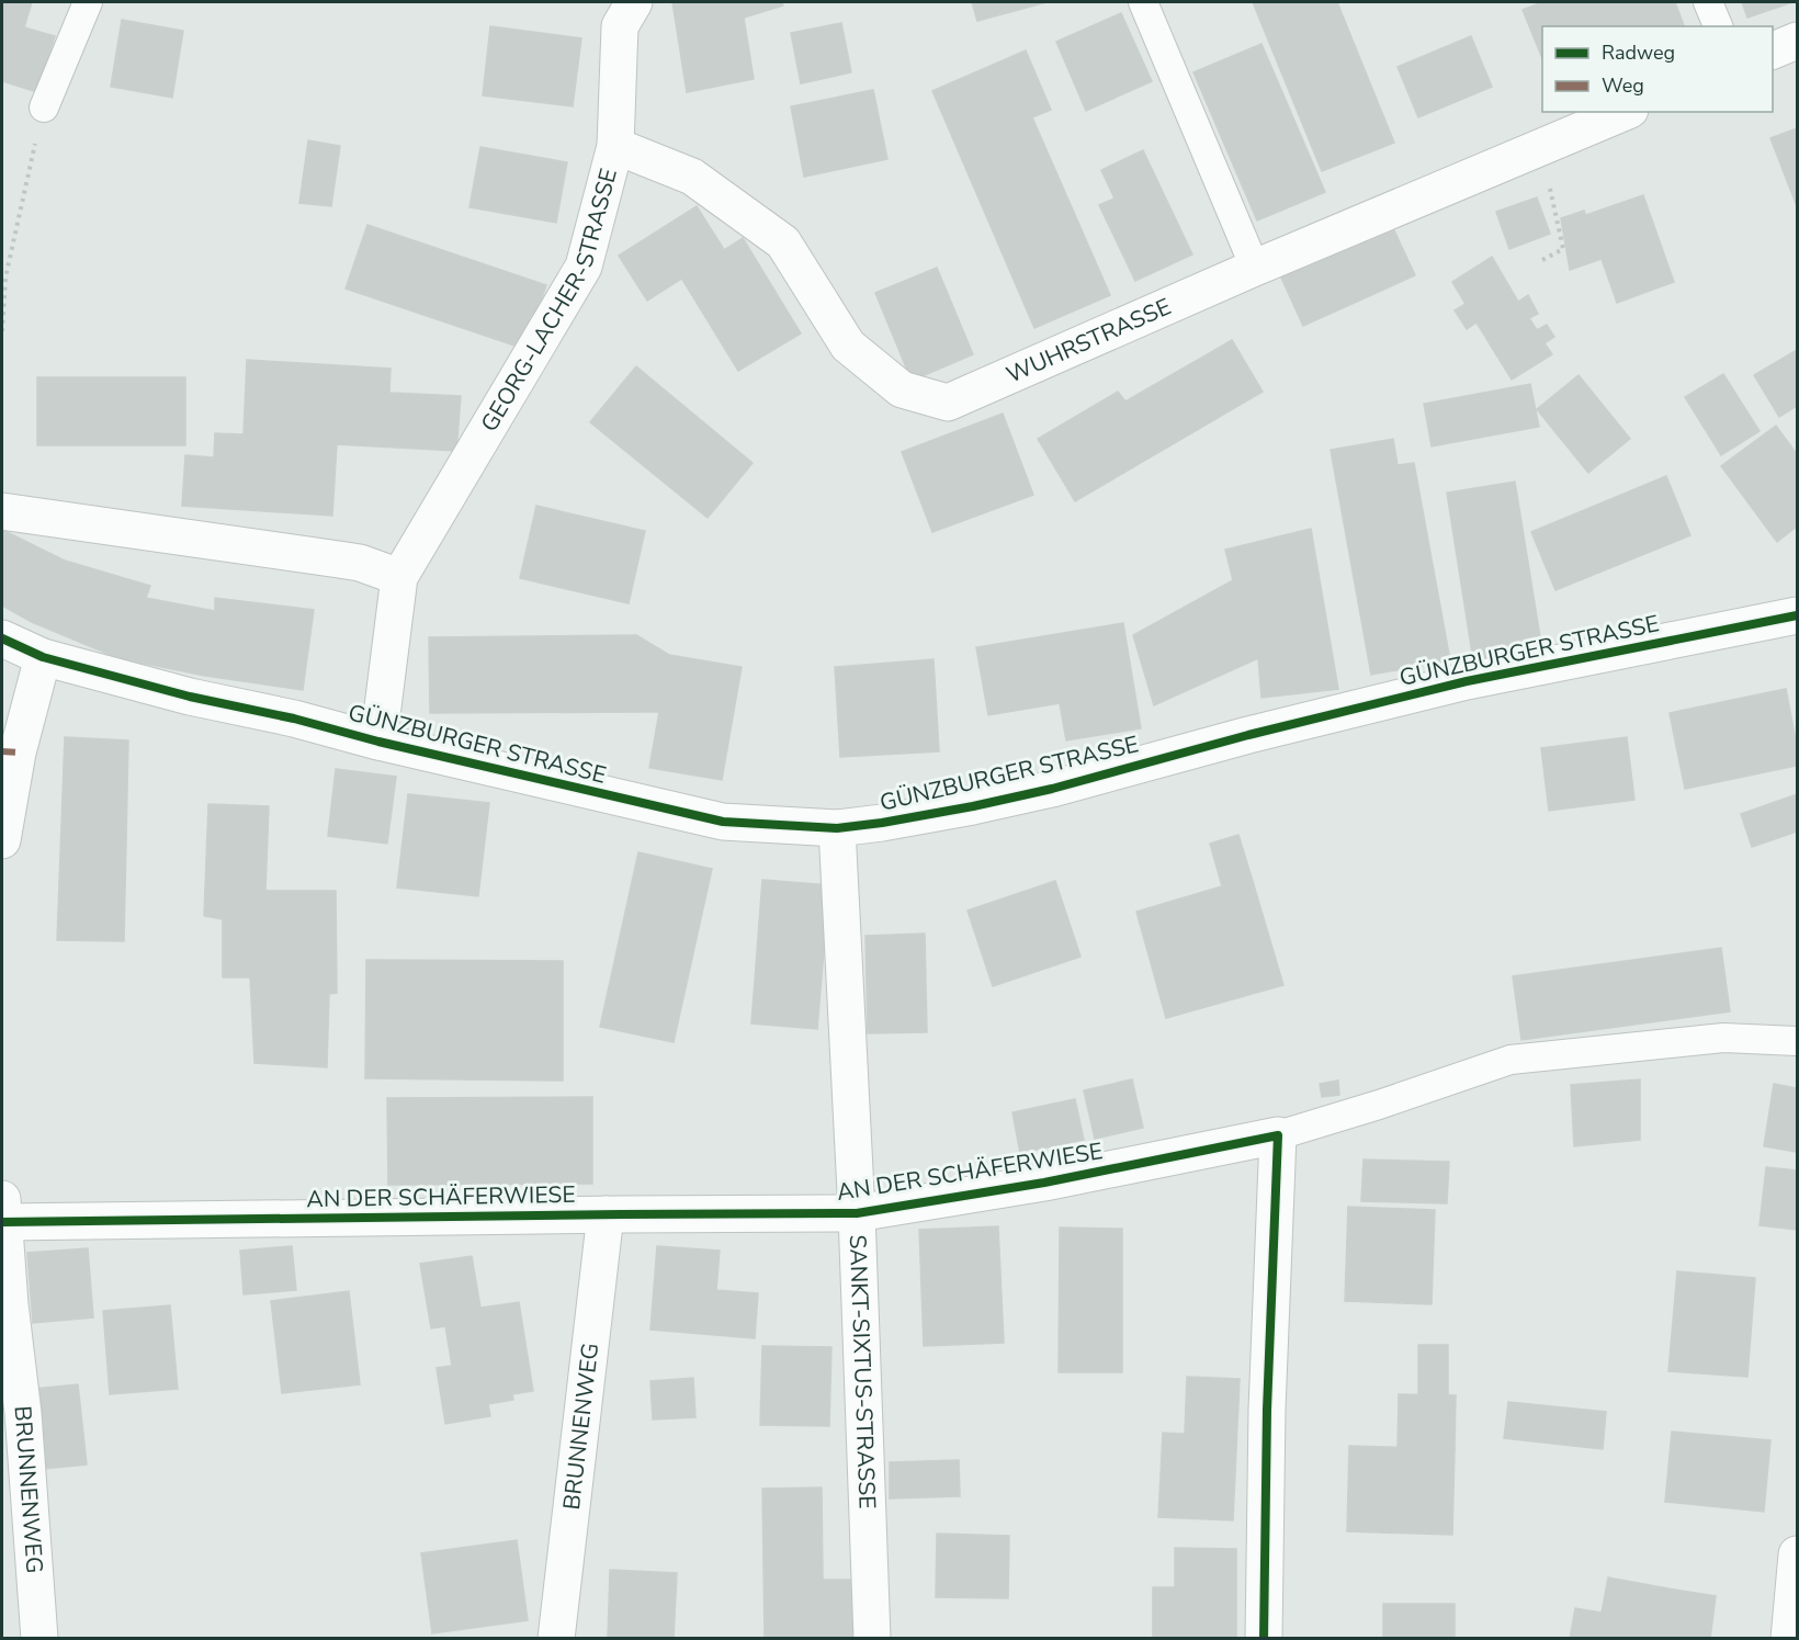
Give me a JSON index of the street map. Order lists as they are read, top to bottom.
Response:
{
  "streets": {
    "street": [
      "GEORG-LACHER-STRASSE",
      "WUHRSTRASSE",
      "GÜNZBURGER STRASSE",
      "AN DER SCHÄFERWIESE",
      "SANKT-SIXTUS-STRASSE",
      "BRUNNENWEG"
    ]
  },
  "crossings": [
    ["GEORG-LACHER-STRASSE", "WUHRSTRASSE"],
    ["GEORG-LACHER-STRASSE", "GÜNZBURGER STRASSE"],
    ["GÜNZBURGER STRASSE", "SANKT-SIXTUS-STRASSE"],
    ["AN DER SCHÄFERWIESE", "SANKT-SIXTUS-STRASSE"],
    ["AN DER SCHÄFERWIESE", "BRUNNENWEG"]
  ],
  "legend": ["Radweg", "Weg"]
}
